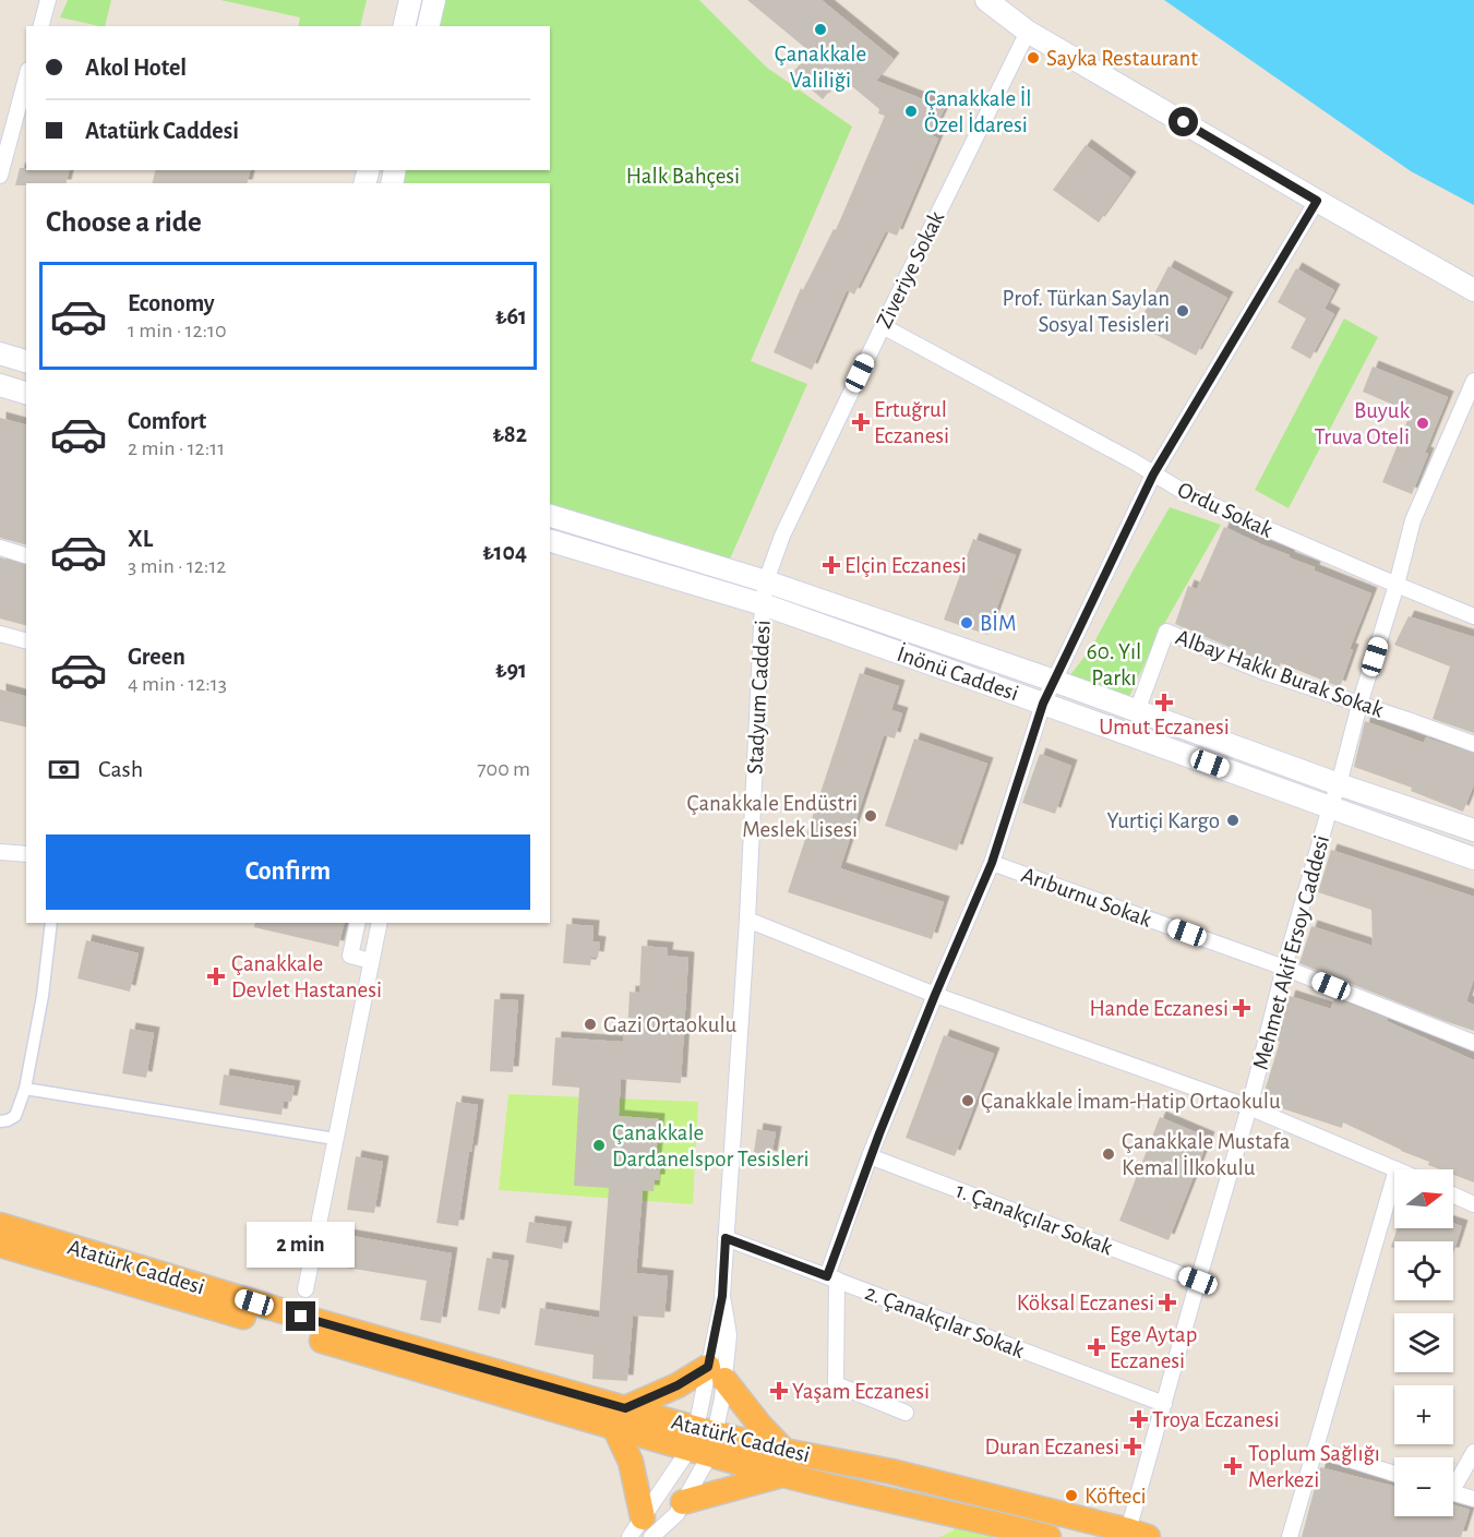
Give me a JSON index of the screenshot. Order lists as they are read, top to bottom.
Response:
{
  "streets": {
    "highway": ["Atatürk Caddesi"],
    "main road": ["İnönü Caddesi"],
    "street": [
      "Ziveriye Sokak",
      "Ordu Sokak",
      "Albay Hakkı Burak Sokak",
      "Stadyum Caddesi",
      "Arıburnu Sokak",
      "Mehmet Akif Ersoy Caddesi",
      "1. Çanakçılar Sokak",
      "2. Çanakçılar Sokak"
    ]
  },
  "crossings": [
    ["Ziveriye Sokak", "Ordu Sokak"],
    ["Ziveriye Sokak", "İnönü Caddesi"],
    ["Ziveriye Sokak", "Stadyum Caddesi"],
    ["Ordu Sokak", "Mehmet Akif Ersoy Caddesi"],
    ["İnönü Caddesi", "Albay Hakkı Burak Sokak"],
    ["İnönü Caddesi", "Stadyum Caddesi"],
    ["İnönü Caddesi", "Mehmet Akif Ersoy Caddesi"],
    ["Albay Hakkı Burak Sokak", "Mehmet Akif Ersoy Caddesi"],
    ["Stadyum Caddesi", "Atatürk Caddesi"],
    ["Stadyum Caddesi", "2. Çanakçılar Sokak"],
    ["Arıburnu Sokak", "Mehmet Akif Ersoy Caddesi"],
    ["Mehmet Akif Ersoy Caddesi", "1. Çanakçılar Sokak"],
    ["Mehmet Akif Ersoy Caddesi", "Atatürk Caddesi"],
    ["Mehmet Akif Ersoy Caddesi", "2. Çanakçılar Sokak"]
  ],
  "parks": ["Halk Bahçesi", "60. Yıl Parkı"],
  "places": {
    "other": [
      "Çanakkale Valiliği",
      "Sayka Restaurant",
      "Çanakkale İl Özel İdaresi",
      "Prof. Türkan Saylan Sosyal Tesisleri",
      "Buyuk Truva Oteli",
      "BİM",
      "Çanakkale Endüstri Meslek Lisesi",
      "Yurtiçi Kargo",
      "Gazi Ortaokulu",
      "Çanakkale İmam-Hatip Ortaokulu",
      "Çanakkale Dardanelspor Tesisleri",
      "Çanakkale Mustafa Kemal İlkokulu",
      "Köfteci"
    ],
    "health": [
      "Ertuğrul Eczanesi",
      "Elçin Eczanesi",
      "Umut Eczanesi",
      "Çanakkale Devlet Hastanesi",
      "Hande Eczanesi",
      "Köksal Eczanesi",
      "Ege Aytap Eczanesi",
      "Yaşam Eczanesi",
      "Troya Eczanesi",
      "Duran Eczanesi",
      "Toplum Sağlığı Merkezi"
    ]
  },
  "north": "right",
  "page": {
    "banner": ["Akol Hotel", "Atatürk Caddesi"],
    "heading": "Choose a ride",
    "list": [
      {
        "name": "Economy",
        "note": "1 min · 12:10",
        "value": "₺61"
      },
      {
        "name": "Comfort",
        "note": "2 min · 12:11",
        "value": "₺82"
      },
      {
        "name": "XL",
        "note": "3 min · 12:12",
        "value": "₺104"
      },
      {
        "name": "Green",
        "note": "4 min · 12:13",
        "value": "₺91"
      }
    ],
    "pay": ["Cash", "700 m"],
    "buttons": "Confirm",
    "map_buttons": ["+", "−"],
    "bubble": "2 min"
  }
}
